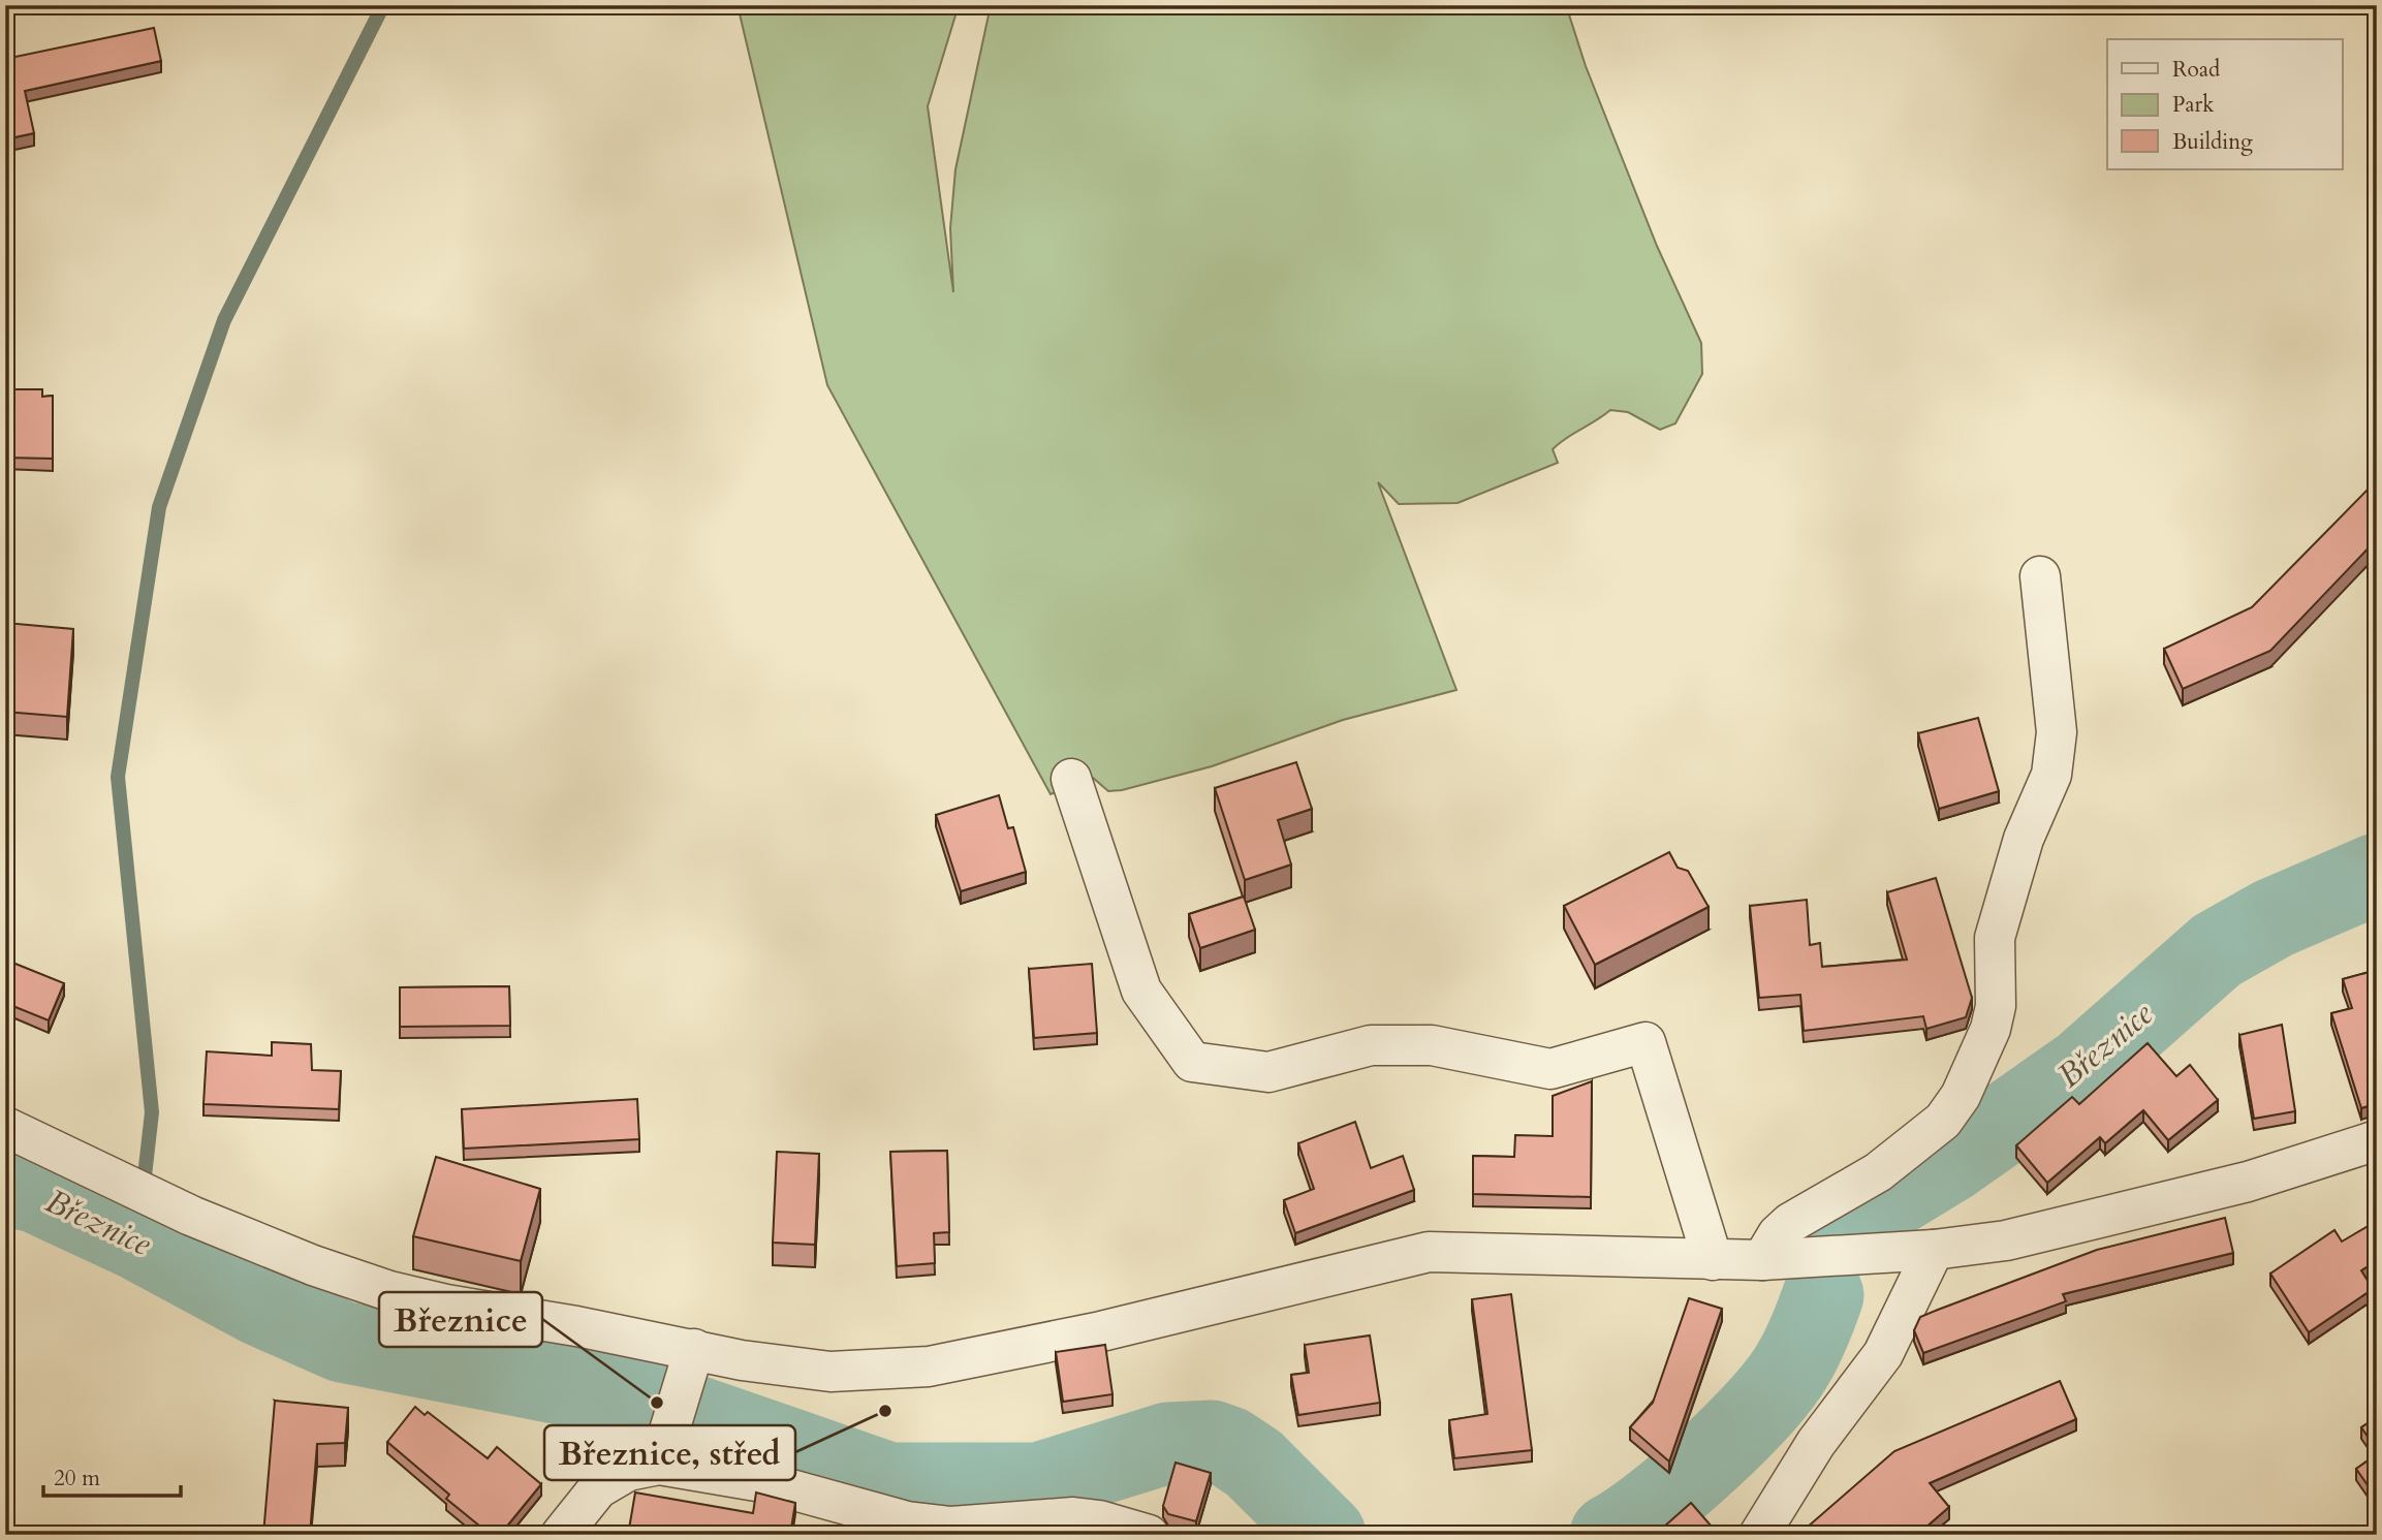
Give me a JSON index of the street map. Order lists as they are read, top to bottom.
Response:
{
  "water": ["Březnice"],
  "places": ["Březnice", "Březnice, střed"],
  "legend": ["Road", "Park", "Building"],
  "scale_bar": "20 m"
}
